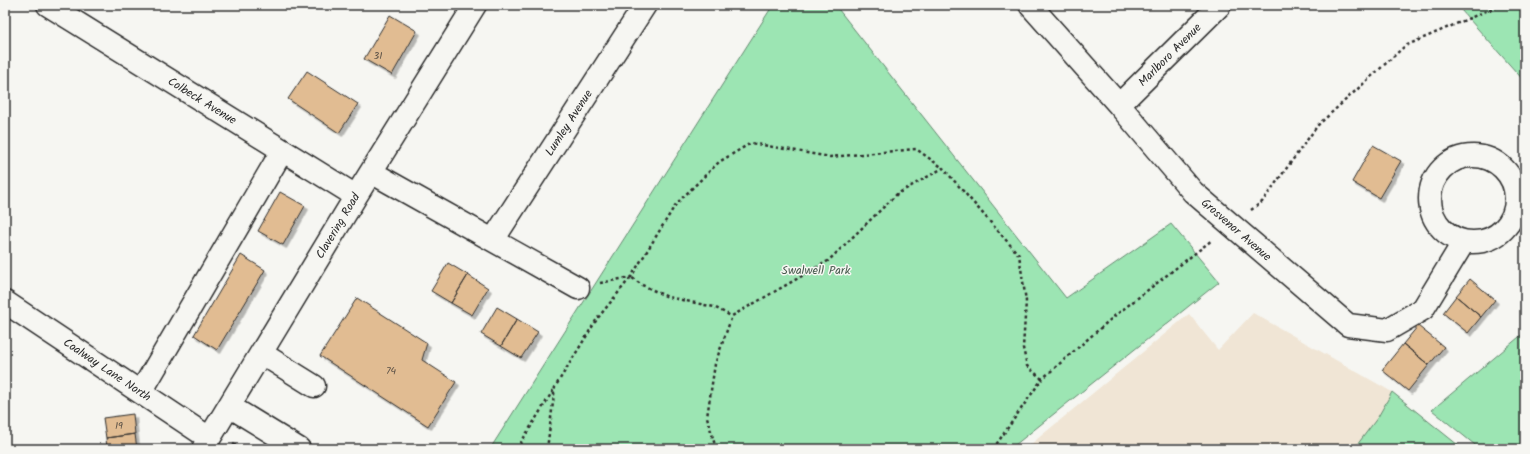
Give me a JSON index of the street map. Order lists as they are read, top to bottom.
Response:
{
  "streets": {
    "street": [
      "Marlboro Avenue",
      "Colbeck Avenue",
      "Lumley Avenue",
      "Clavering Road",
      "Grosvenor Avenue",
      "Coalway Lane North"
    ]
  },
  "crossings": [
    ["Marlboro Avenue", "Grosvenor Avenue"],
    ["Colbeck Avenue", "Clavering Road"],
    ["Clavering Road", "Coalway Lane North"]
  ],
  "parks": ["Swalwell Park"],
  "house_numbers": ["31", "74", "19"]
}
